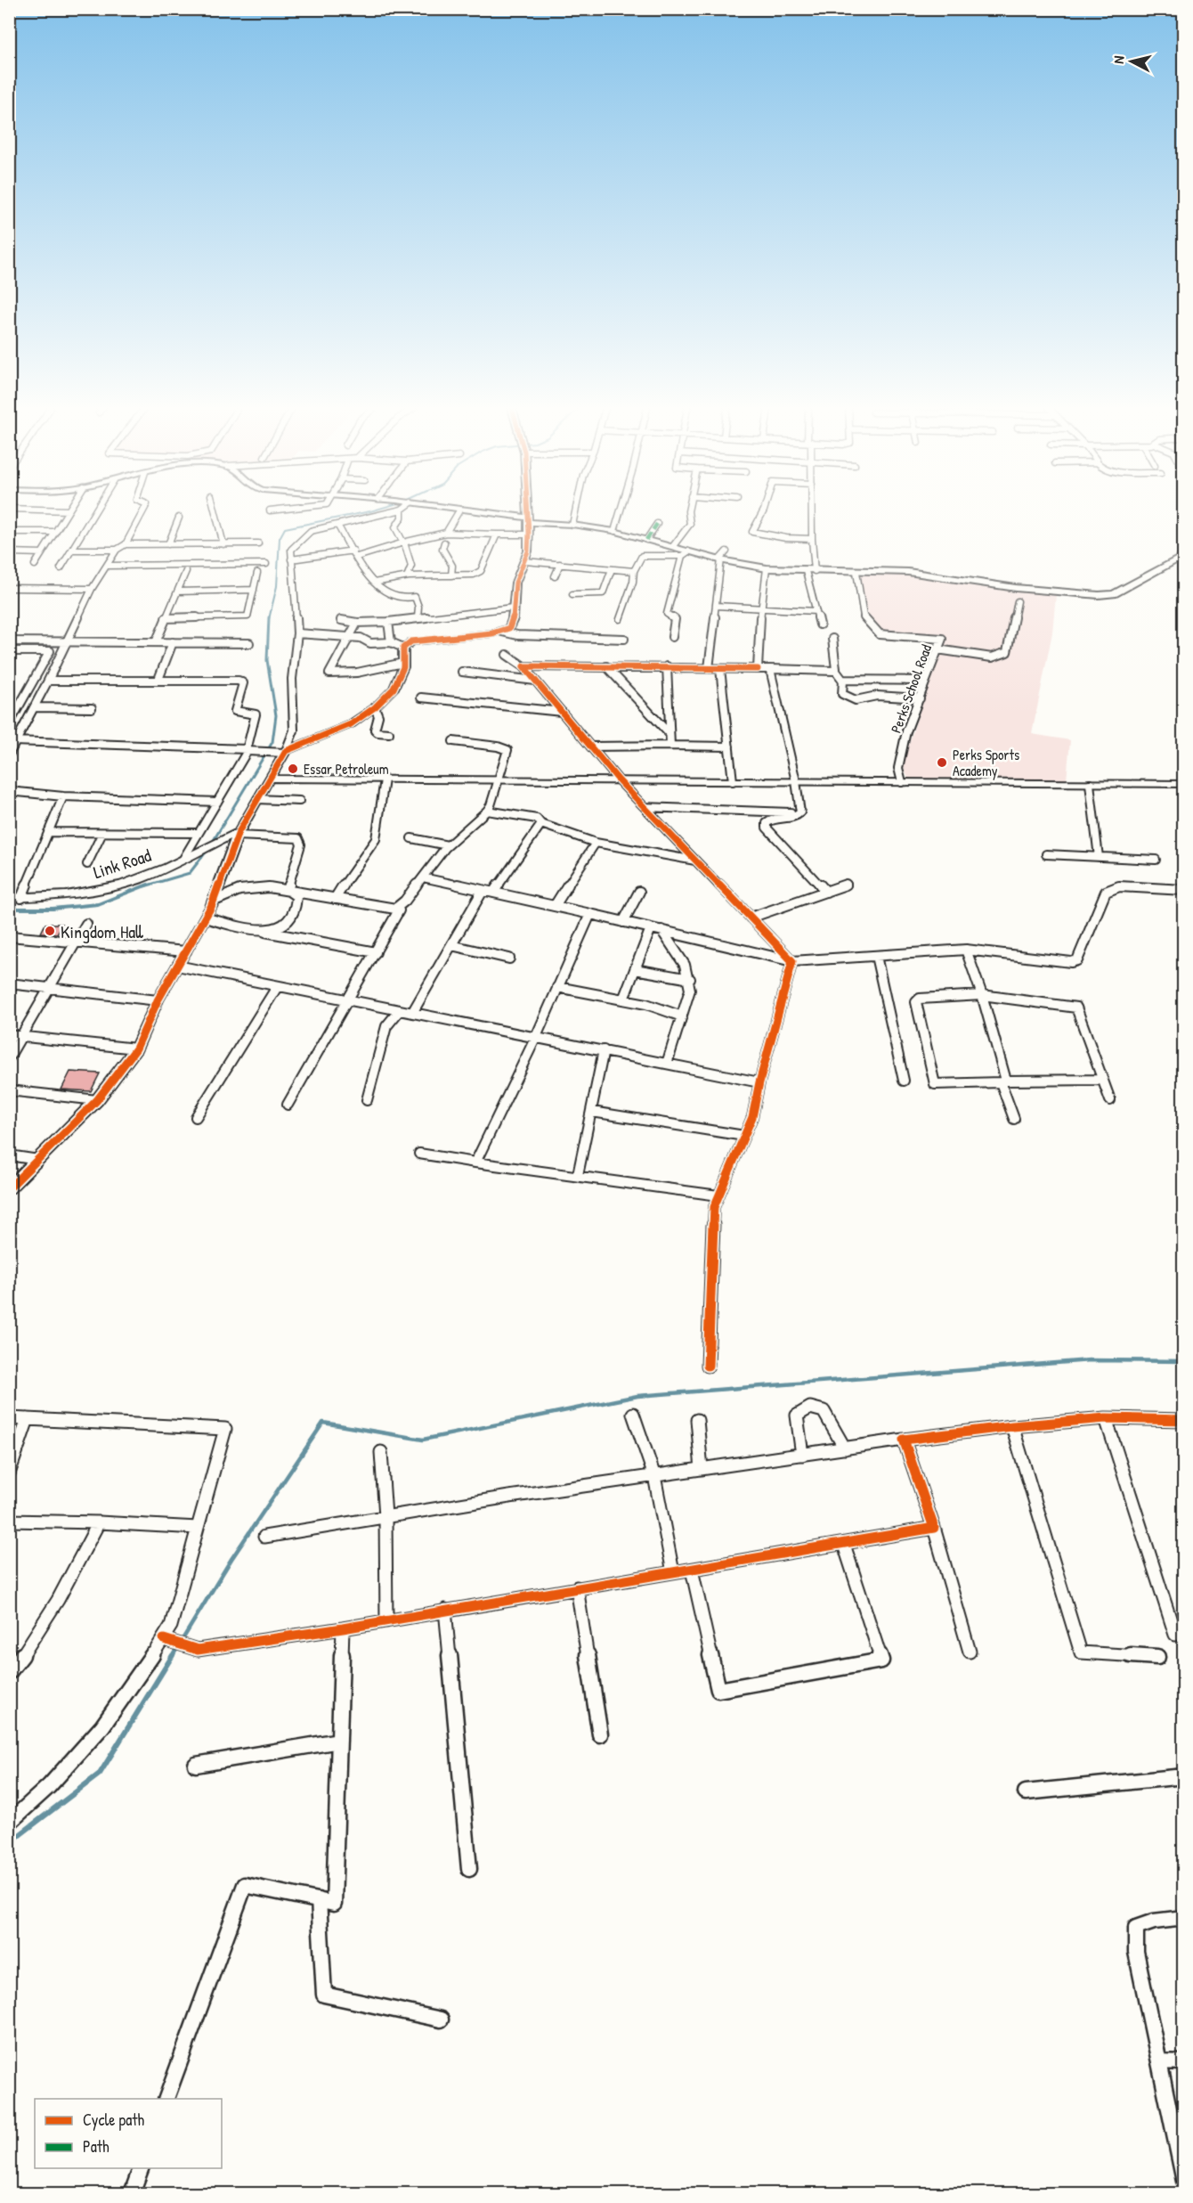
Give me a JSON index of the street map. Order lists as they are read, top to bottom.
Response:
{
  "streets": {
    "street": ["Perks School Road", "Link Road"]
  },
  "places": ["Perks Sports Academy", "Essar Petroleum", "Kingdom Hall"],
  "legend": ["Cycle path", "Path"],
  "north": "left"
}
